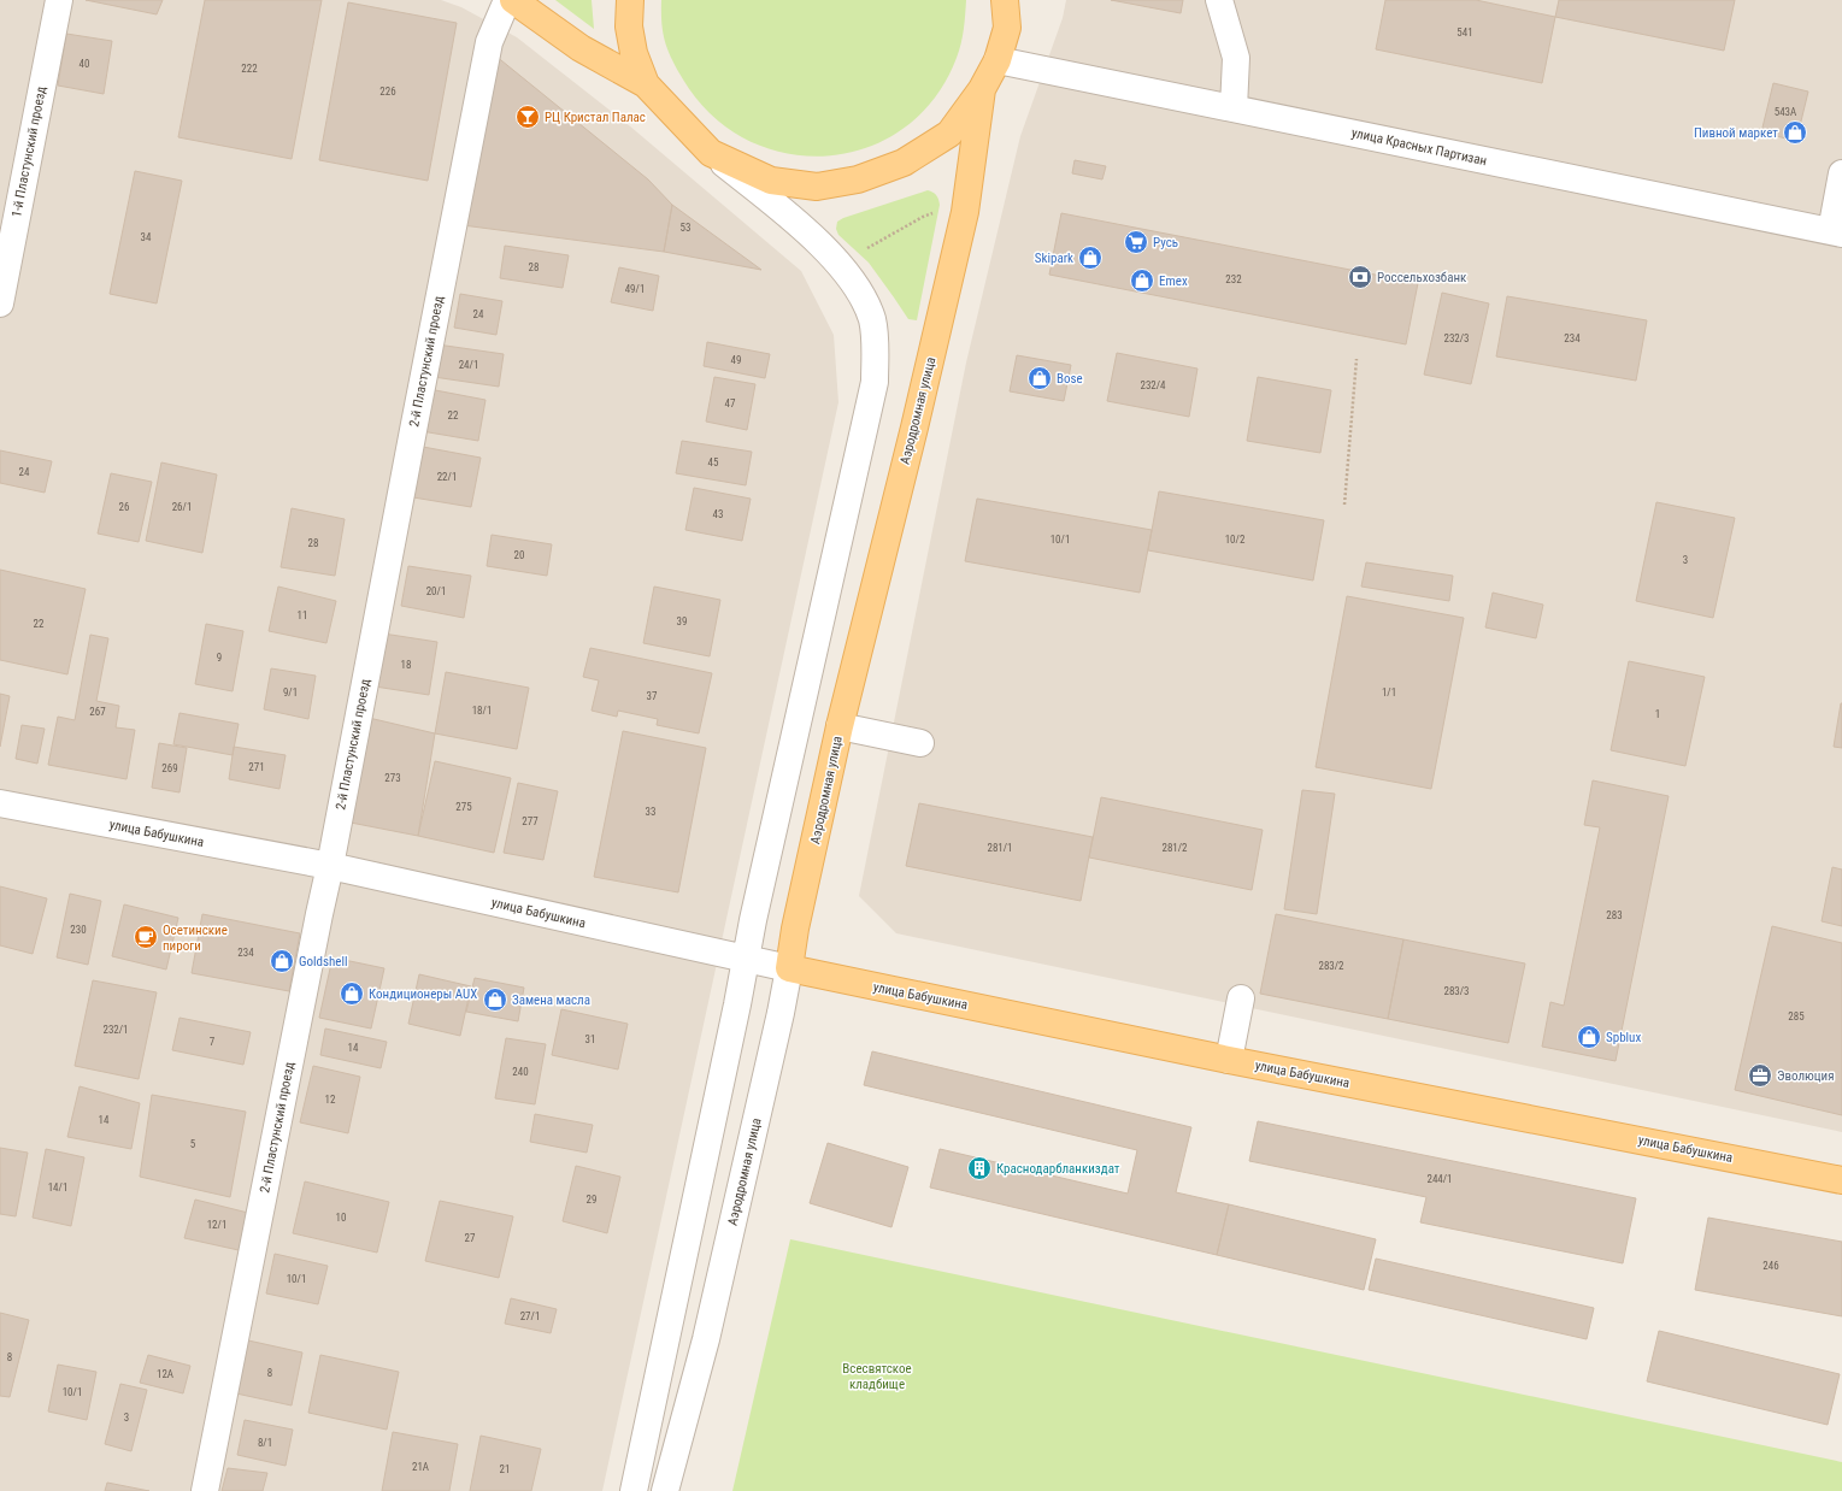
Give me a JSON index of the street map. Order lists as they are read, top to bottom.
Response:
{
  "streets": {
    "main road": ["Аэродромная улица", "улица Бабушкина"],
    "street": ["улица Красных Партизан", "1-й Пластунский проезд", "2-й Пластунский проезд"]
  },
  "crossings": [
    ["2-й Пластунский проезд", "улица Бабушкина"],
    ["Аэродромная улица", "улица Бабушкина"]
  ],
  "parks": ["Всесвятское кладбище"],
  "places": {
    "bar": ["РЦ Кристал Палас"],
    "shop": [
      "Пивной маркет",
      "Skipark",
      "Emex",
      "Bose",
      "Goldshell",
      "Кондиционеры AUX",
      "Замена масла",
      "Spblux"
    ],
    "supermarket": ["Русь"],
    "bank": ["Россельхозбанк"],
    "cafe": ["Осетинские пироги"],
    "office": ["Эволюция"],
    "building": ["Краснодарбланкиздат"]
  },
  "house_numbers": [
    "541",
    "40",
    "222",
    "226",
    "543А",
    "53",
    "34",
    "28",
    "232",
    "49/1",
    "24",
    "232/3",
    "234",
    "49",
    "24/1",
    "232/4",
    "47",
    "22",
    "45",
    "24",
    "22/1",
    "26",
    "26/1",
    "43",
    "10/1",
    "10/2",
    "28",
    "20",
    "3",
    "20/1",
    "11",
    "39",
    "22",
    "9",
    "18",
    "9/1",
    "1/1",
    "37",
    "18/1",
    "267",
    "1",
    "271",
    "269",
    "273",
    "275",
    "33",
    "277",
    "281/1",
    "281/2",
    "283",
    "230",
    "234",
    "283/2",
    "283/3",
    "285",
    "232/1",
    "31",
    "7",
    "14",
    "240",
    "12",
    "14",
    "5",
    "244/1",
    "14/1",
    "29",
    "10",
    "12/1",
    "27",
    "246",
    "10/1",
    "27/1",
    "8",
    "8",
    "12А",
    "10/1",
    "3",
    "8/1",
    "21А",
    "21"
  ]
}
